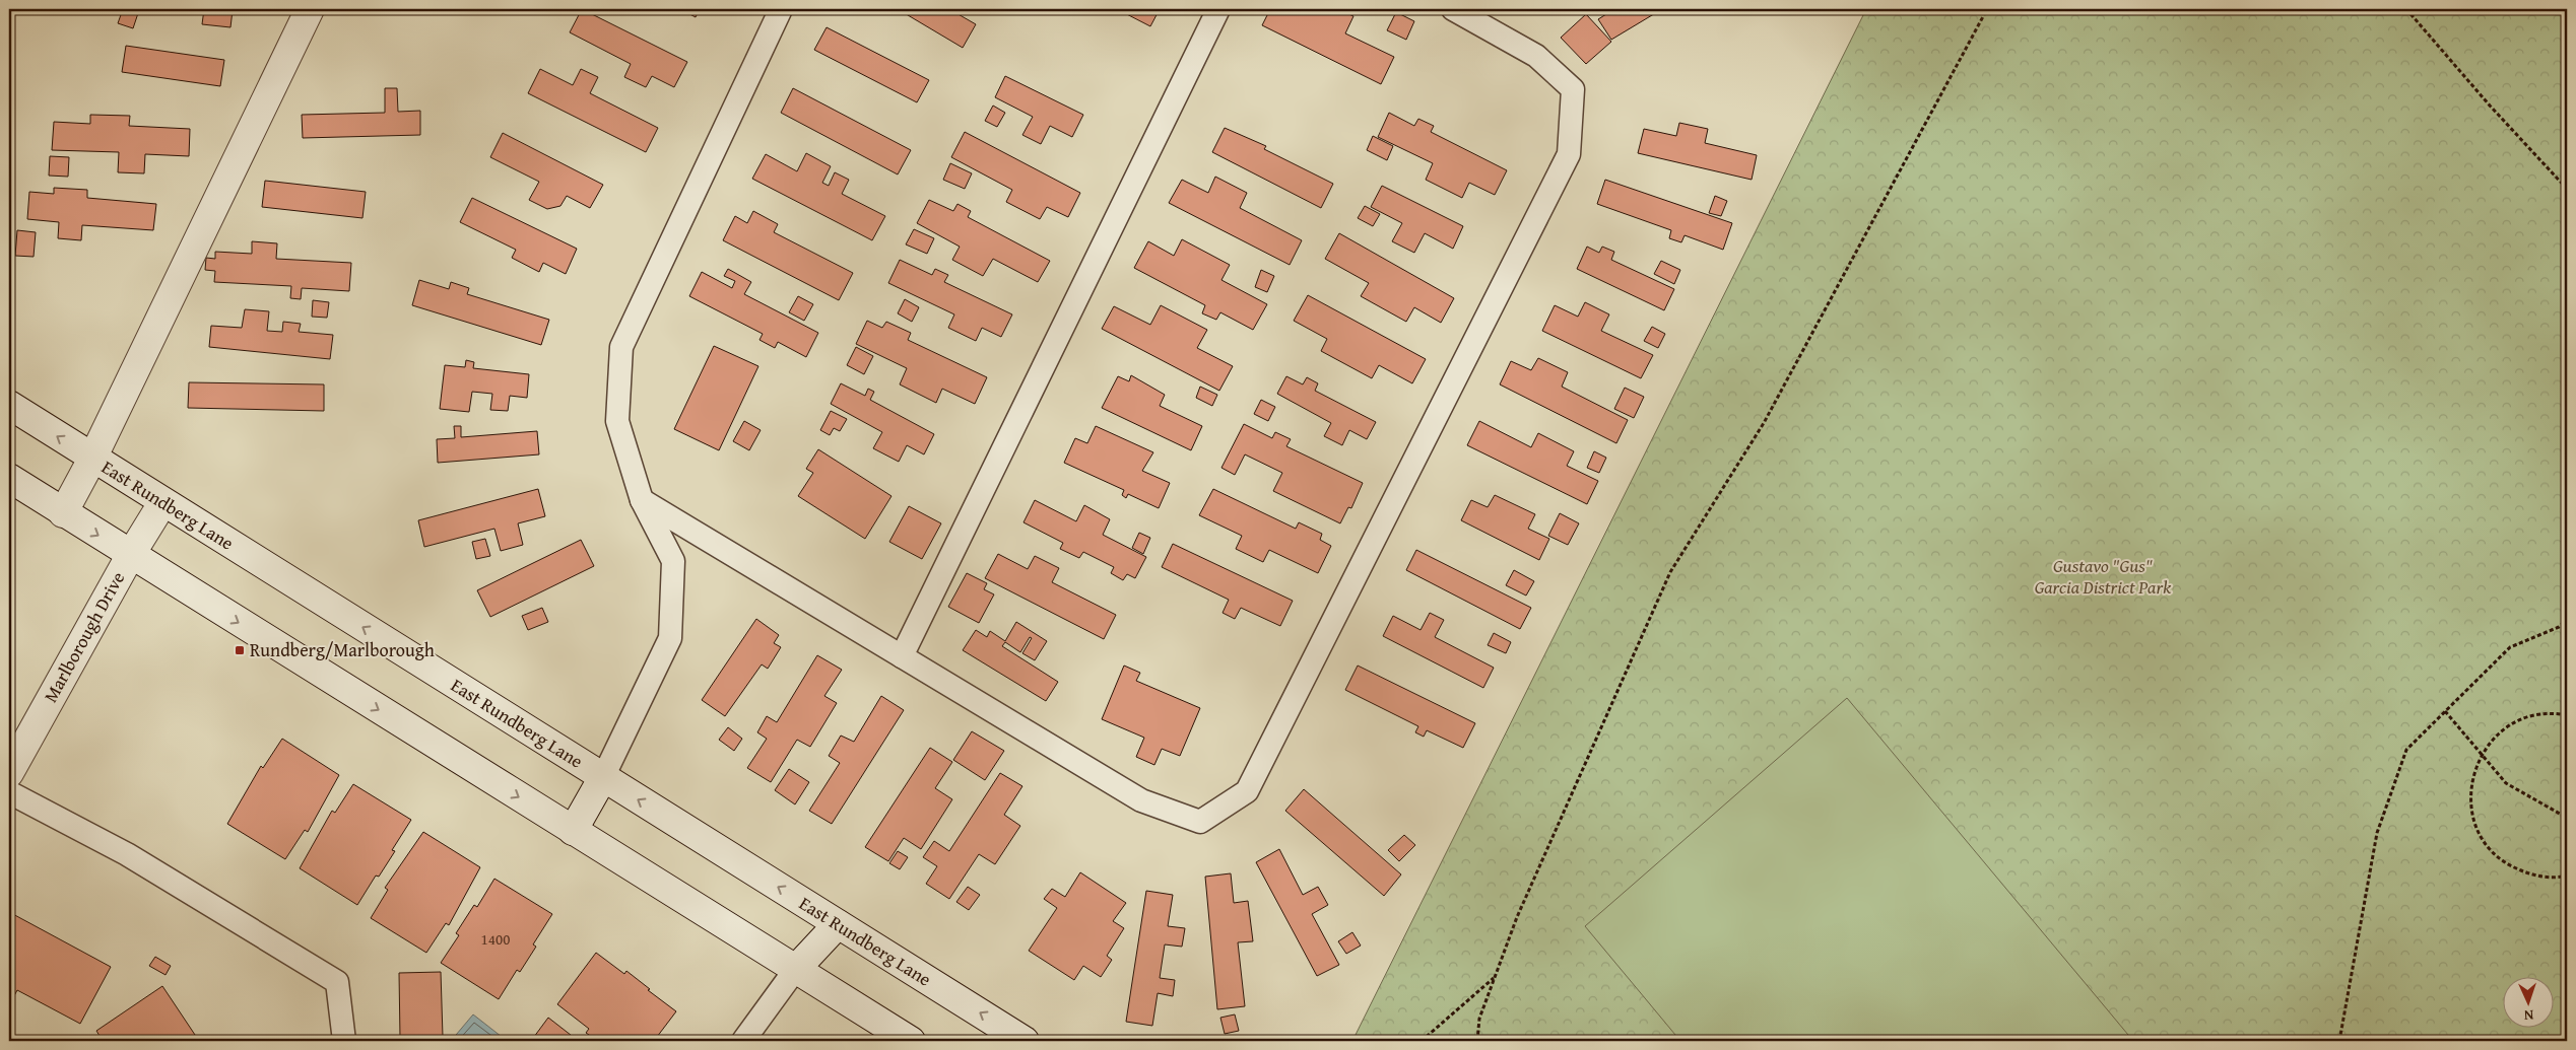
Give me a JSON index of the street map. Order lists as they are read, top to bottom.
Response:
{
  "streets": {
    "main road": ["East Rundberg Lane", "Marlborough Drive"]
  },
  "crossings": [
    ["East Rundberg Lane", "Marlborough Drive"]
  ],
  "parks": ["Gustavo \"Gus\" Garcia District Park"],
  "places": {
    "transit": ["Rundberg/Marlborough"]
  },
  "house_numbers": ["1400"],
  "north": "bottom"
}
